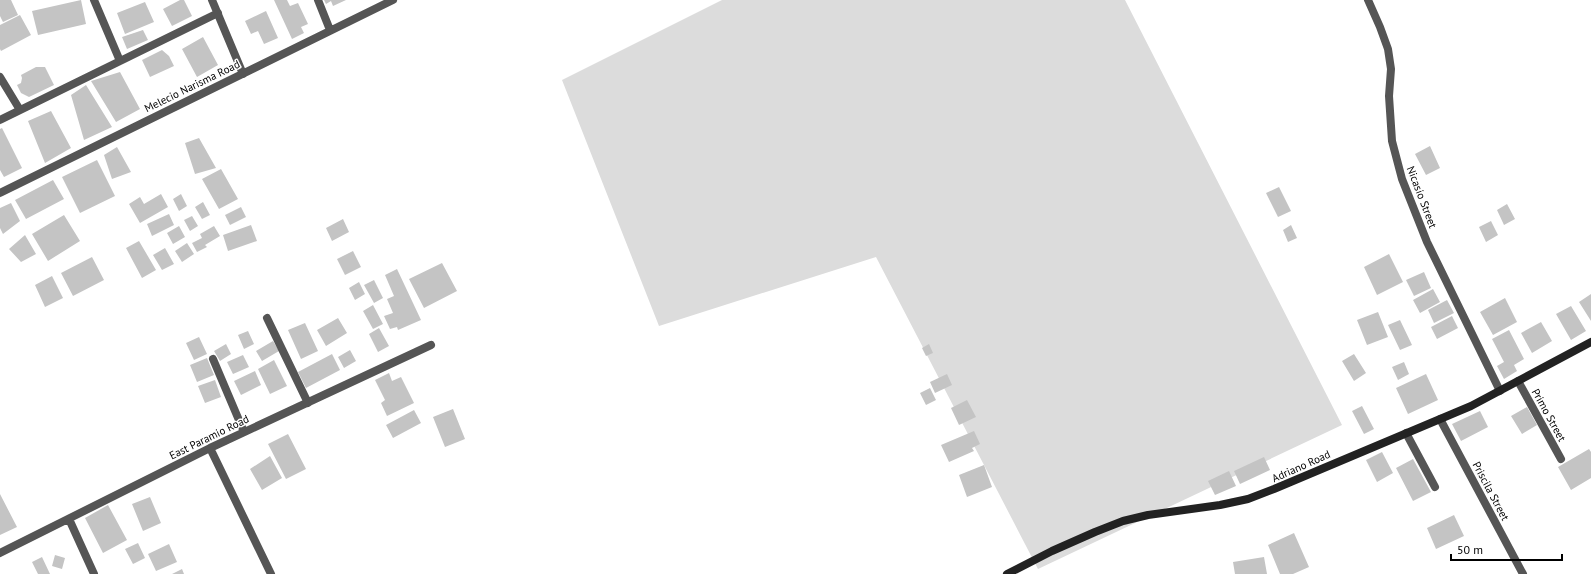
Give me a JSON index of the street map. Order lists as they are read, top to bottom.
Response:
{
  "streets": {
    "street": [
      "Melecio Narisma Road",
      "Nicasio Street",
      "Primo Street",
      "East Paramio Road",
      "Adriano Road",
      "Priscila Street"
    ]
  },
  "crossings": [
    ["Nicasio Street", "Adriano Road"],
    ["Primo Street", "Adriano Road"],
    ["Adriano Road", "Priscila Street"]
  ],
  "scale_bar": "50 m"
}
